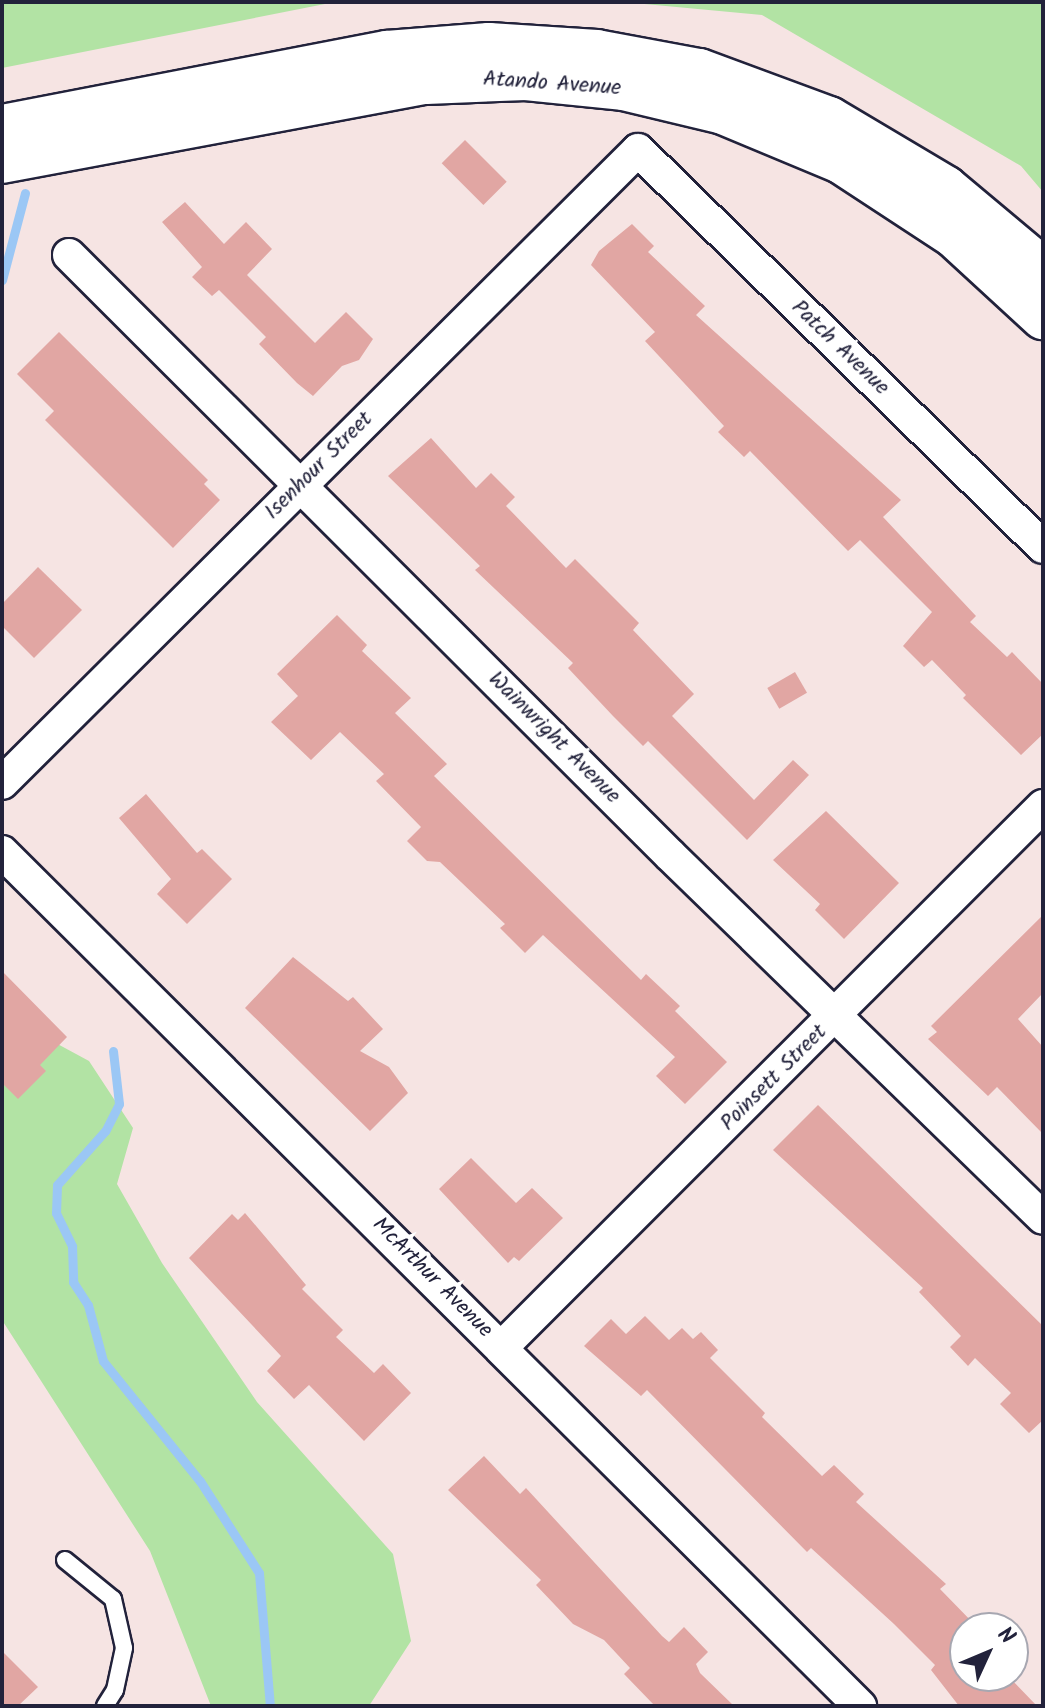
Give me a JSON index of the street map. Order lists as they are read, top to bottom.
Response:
{
  "streets": {
    "main road": ["Atando Avenue"],
    "street": [
      "Patch Avenue",
      "Isenhour Street",
      "Wainwright Avenue",
      "Poinsett Street",
      "McArthur Avenue"
    ]
  },
  "crossings": [
    ["Patch Avenue", "Isenhour Street"],
    ["Isenhour Street", "Wainwright Avenue"],
    ["Wainwright Avenue", "Poinsett Street"],
    ["Poinsett Street", "McArthur Avenue"]
  ],
  "north": "top right"
}
